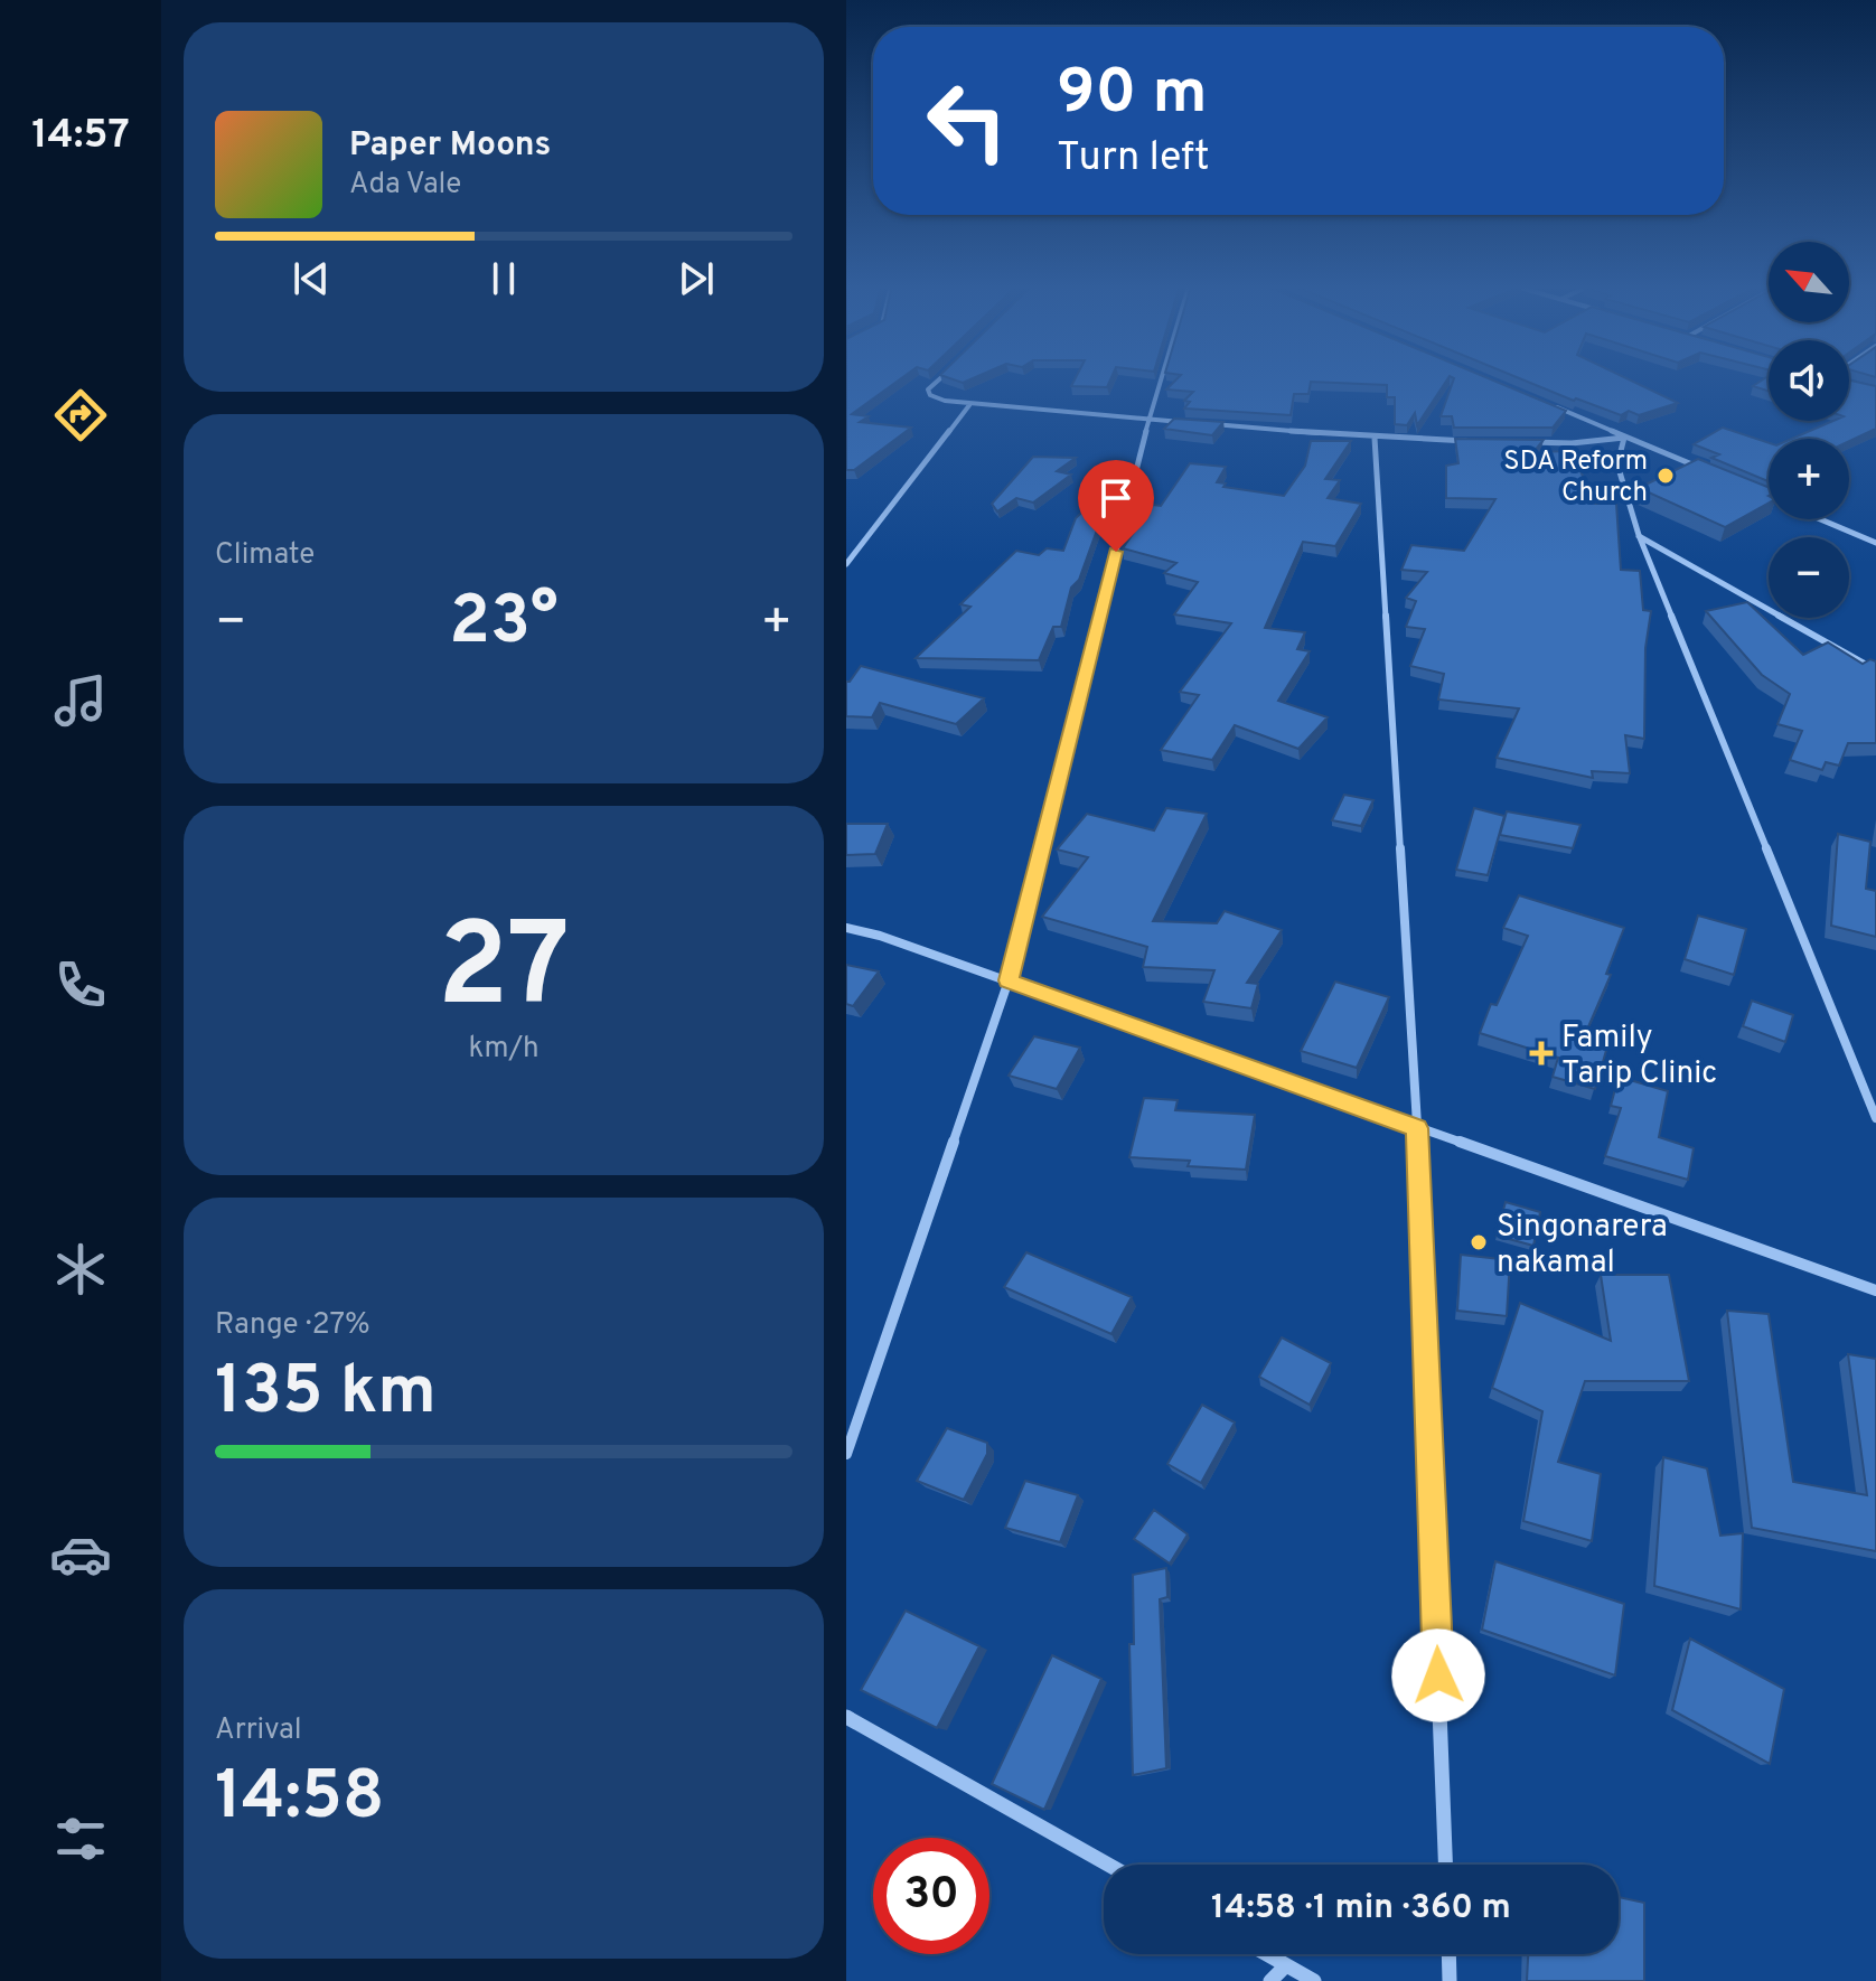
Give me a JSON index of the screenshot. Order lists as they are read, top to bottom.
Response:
{
  "places": {
    "other": ["SDA Reform Church", "Singonarera nakamal"],
    "health": ["Family Tarip Clinic"]
  },
  "north": "top left",
  "page": {
    "tabs": "14:57",
    "turn": ["90 m", "Turn left"],
    "song": ["Paper Moons", "Ada Vale"],
    "map_buttons": ["+", "−"],
    "tile": [
      "Climate",
      ["27", "km/h"],
      ["Range · 27%", "135 km"],
      ["Arrival", "14:58"]
    ],
    "heat": ["−", "23°", "+"],
    "limit": "30",
    "trip": "14:58 · 1 min · 360 m"
  }
}
